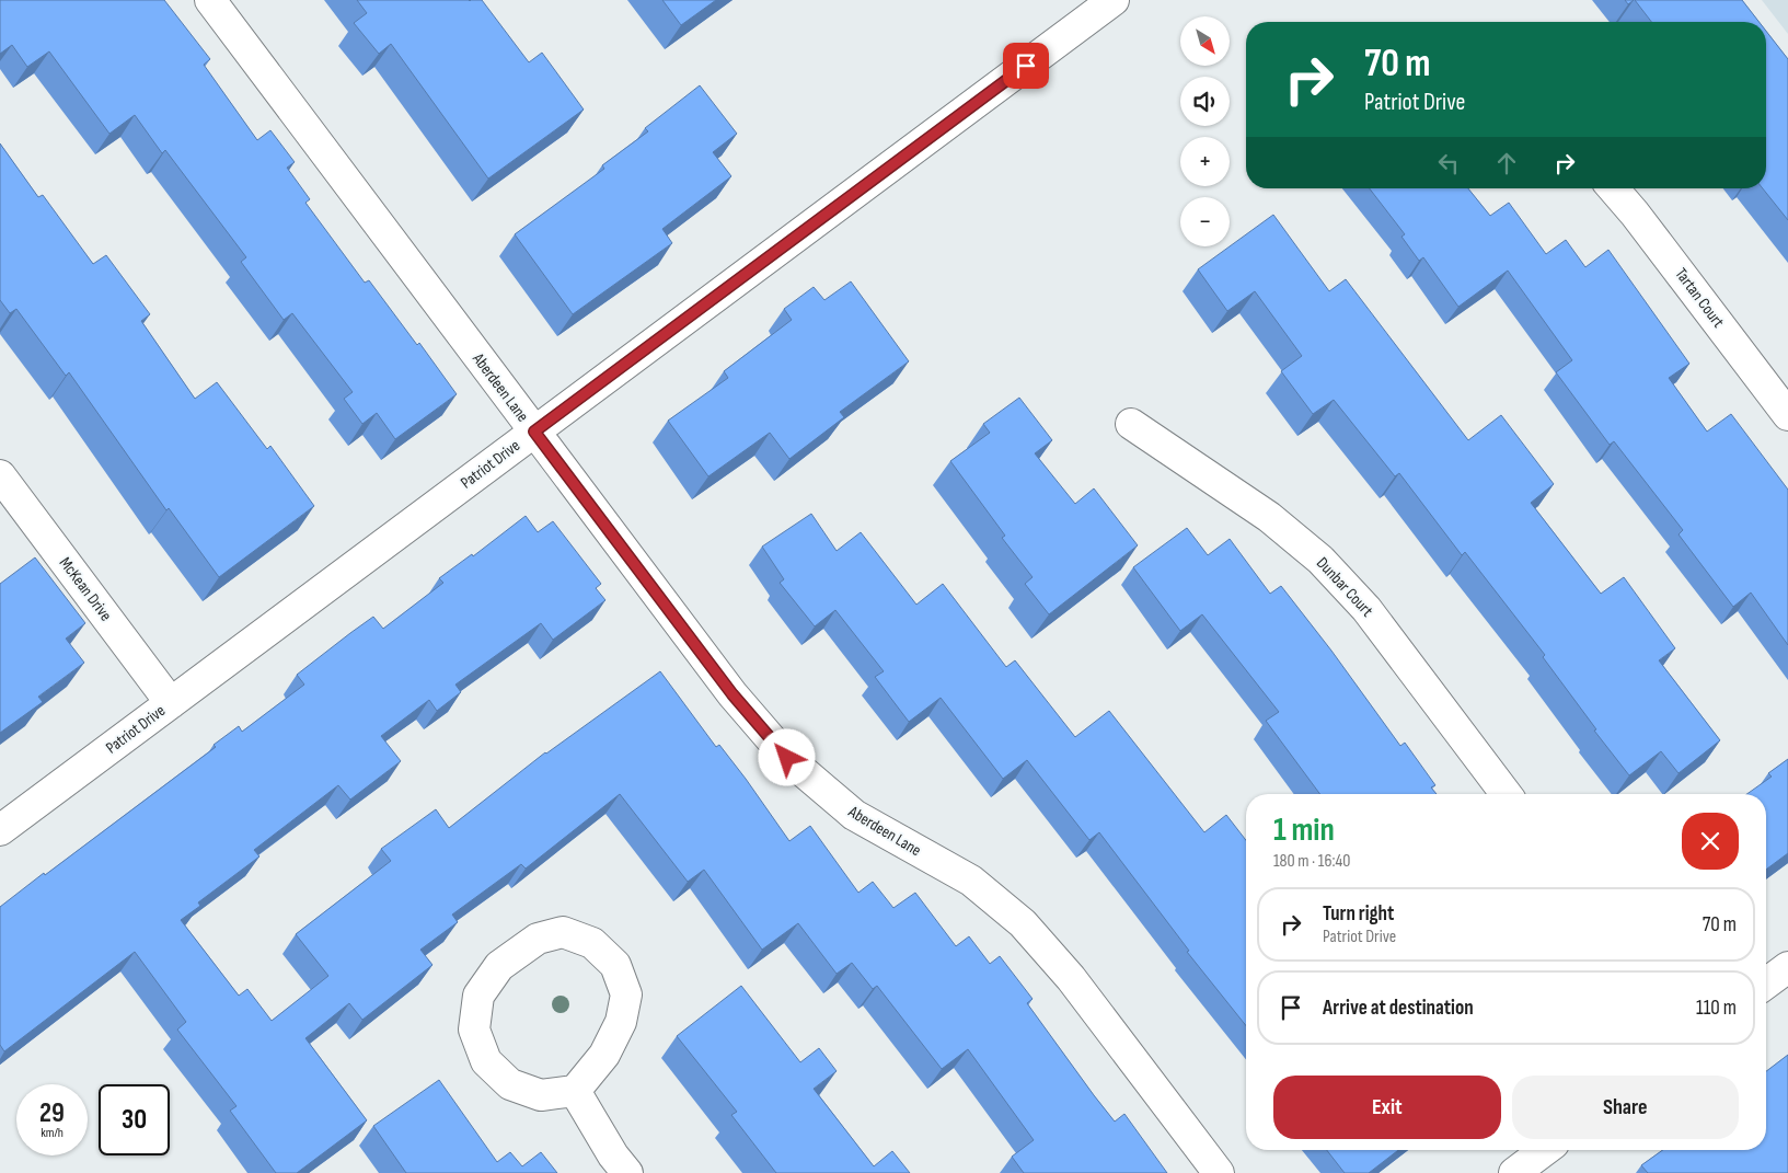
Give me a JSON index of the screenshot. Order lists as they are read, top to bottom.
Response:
{
  "streets": {
    "street": [
      "Tartan Court",
      "Aberdeen Lane",
      "Patriot Drive",
      "Dunbar Court",
      "McKean Drive"
    ]
  },
  "crossings": [
    ["Aberdeen Lane", "Patriot Drive"],
    ["Patriot Drive", "McKean Drive"]
  ],
  "north": "bottom right",
  "page": {
    "map_buttons": ["+", "−"],
    "turn": ["70 m", "Patriot Drive"],
    "heading": ["1 min", "180 m · 16:40"],
    "list": [
      {
        "name": "Turn right",
        "note": "Patriot Drive",
        "value": "70 m"
      },
      {
        "name": "Arrive at destination",
        "value": "110 m"
      }
    ],
    "buttons": ["Exit", "Share"],
    "speed": "29 km/h",
    "limit": "30"
  }
}
